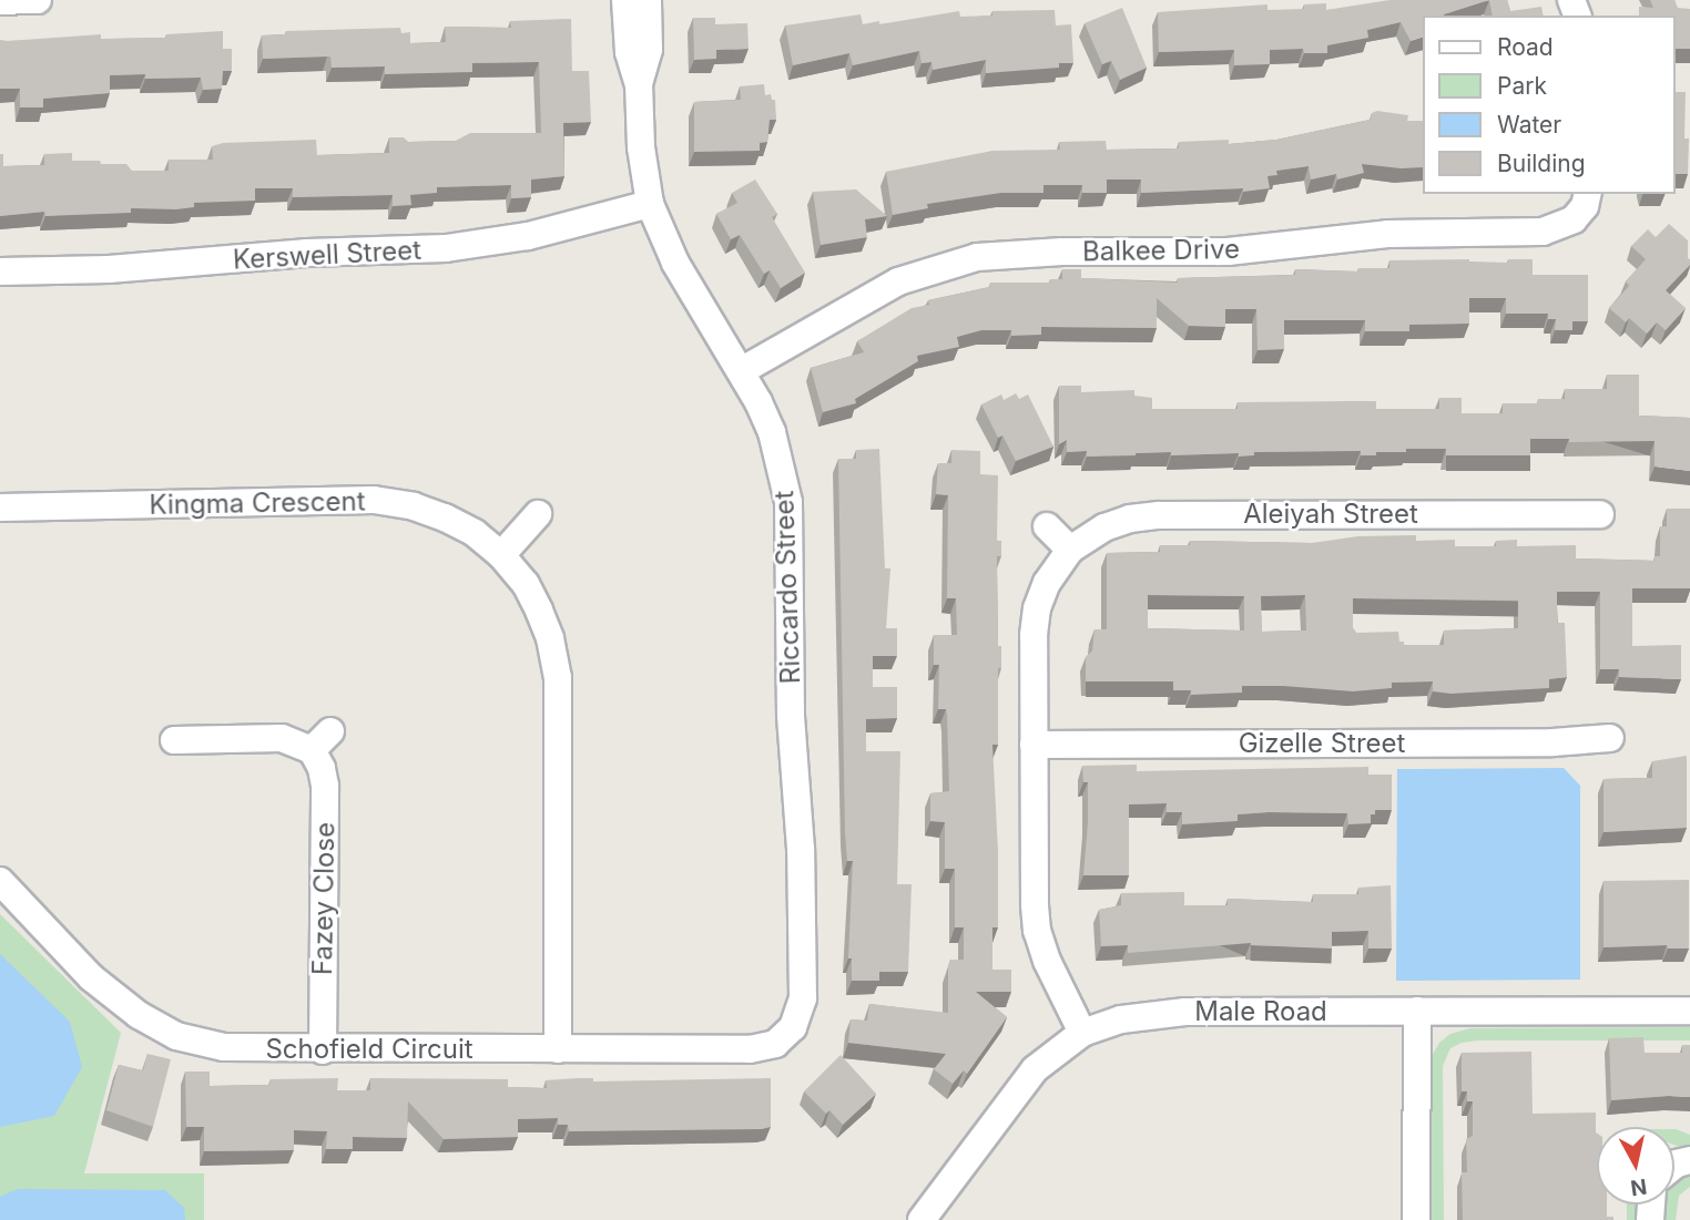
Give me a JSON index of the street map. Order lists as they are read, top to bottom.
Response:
{
  "streets": {
    "street": [
      "Balkee Drive",
      "Kerswell Street",
      "Kingma Crescent",
      "Aleiyah Street",
      "Riccardo Street",
      "Gizelle Street",
      "Fazey Close",
      "Male Road",
      "Schofield Circuit"
    ]
  },
  "crossings": [
    ["Balkee Drive", "Riccardo Street"],
    ["Kerswell Street", "Riccardo Street"],
    ["Kingma Crescent", "Schofield Circuit"],
    ["Aleiyah Street", "Gizelle Street"],
    ["Aleiyah Street", "Male Road"],
    ["Riccardo Street", "Schofield Circuit"],
    ["Fazey Close", "Schofield Circuit"]
  ],
  "legend": [
    "Road",
    "Park",
    "Water",
    "Building"
  ],
  "north": "bottom"
}
